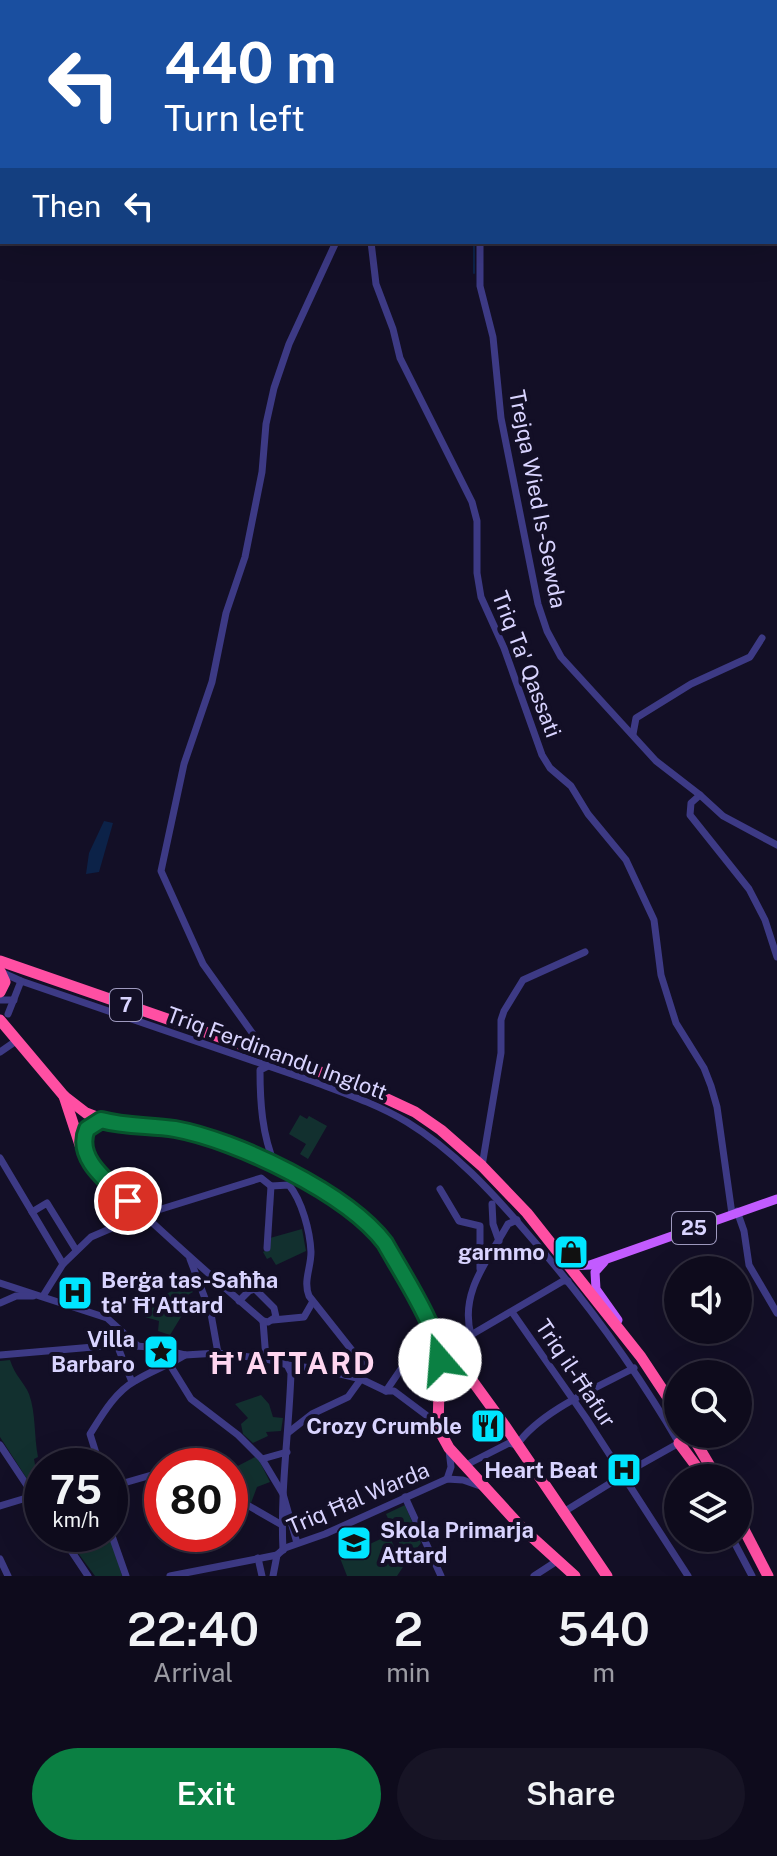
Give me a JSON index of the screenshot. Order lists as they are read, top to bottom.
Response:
{
  "streets": {
    "highway": ["7"],
    "main road": ["25"],
    "street": [
      "Trejqa Wied Is-Sewda",
      "Triq Ta' Qassati",
      "Triq Ferdinandu Inglott",
      "Triq il-Ħafur",
      "Triq Ħal Warda"
    ]
  },
  "crossings": [
    ["Triq Ta' Qassati", "25"],
    ["7", "Triq Ferdinandu Inglott"],
    ["7", "25"]
  ],
  "districts": ["Ħ'ATTARD"],
  "places": {
    "shop": ["garmmo"],
    "hospital": ["Berġa tas-Saħħa ta' Ħ'Attard", "Heart Beat"],
    "place": ["Villa Barbaro"],
    "restaurant": ["Crozy Crumble"],
    "school or university": ["Skola Primarja Attard"]
  },
  "page": {
    "turn": ["440 m", "Turn left"],
    "then": "Then",
    "speed": "75 km/h",
    "limit": "80",
    "eta": [
      "22:40",
      "Arrival",
      "2",
      "min",
      "540",
      "m"
    ],
    "buttons": ["Exit", "Share"]
  }
}
